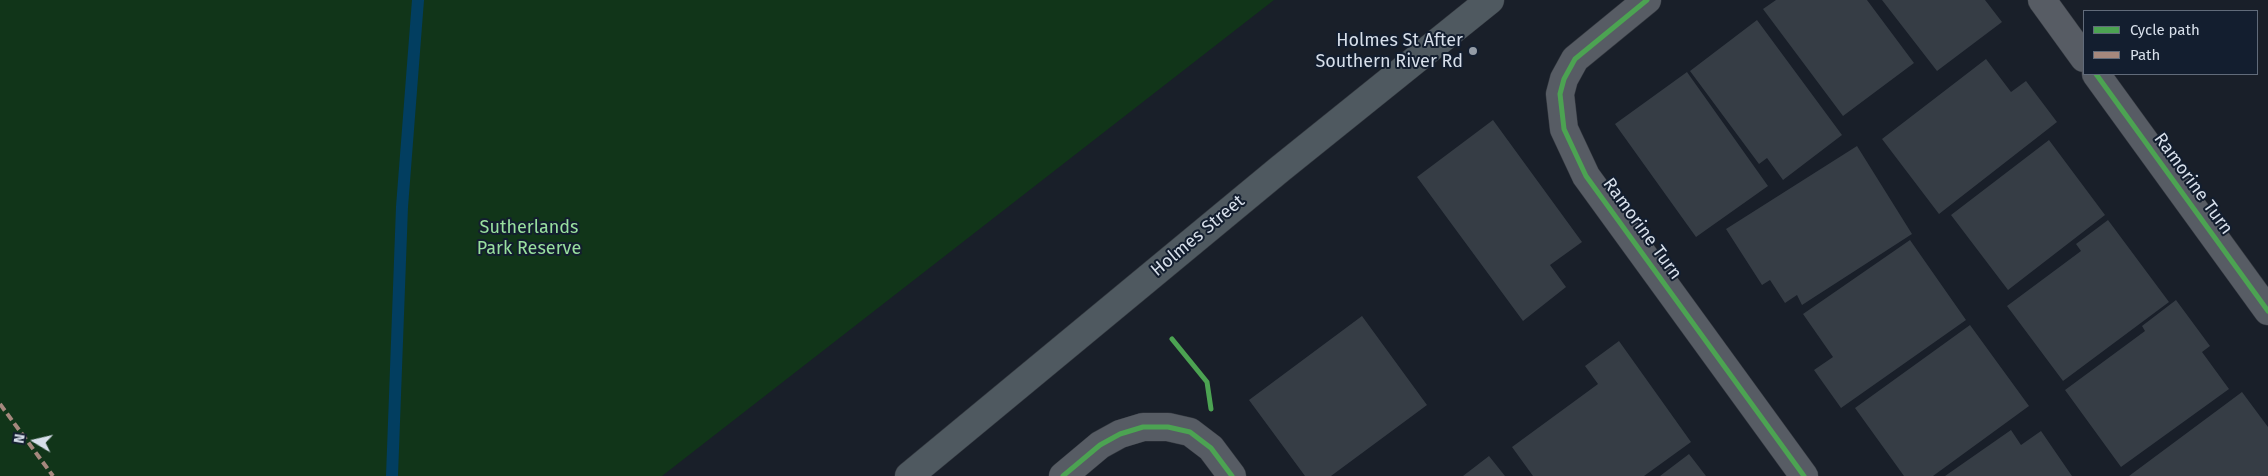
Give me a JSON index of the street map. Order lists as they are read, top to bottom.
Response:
{
  "streets": {
    "main road": ["Holmes Street"],
    "street": ["Ramorine Turn"]
  },
  "parks": ["Sutherlands Park Reserve"],
  "places": ["Holmes St After Southern River Rd"],
  "legend": ["Cycle path", "Path"],
  "north": "left"
}
